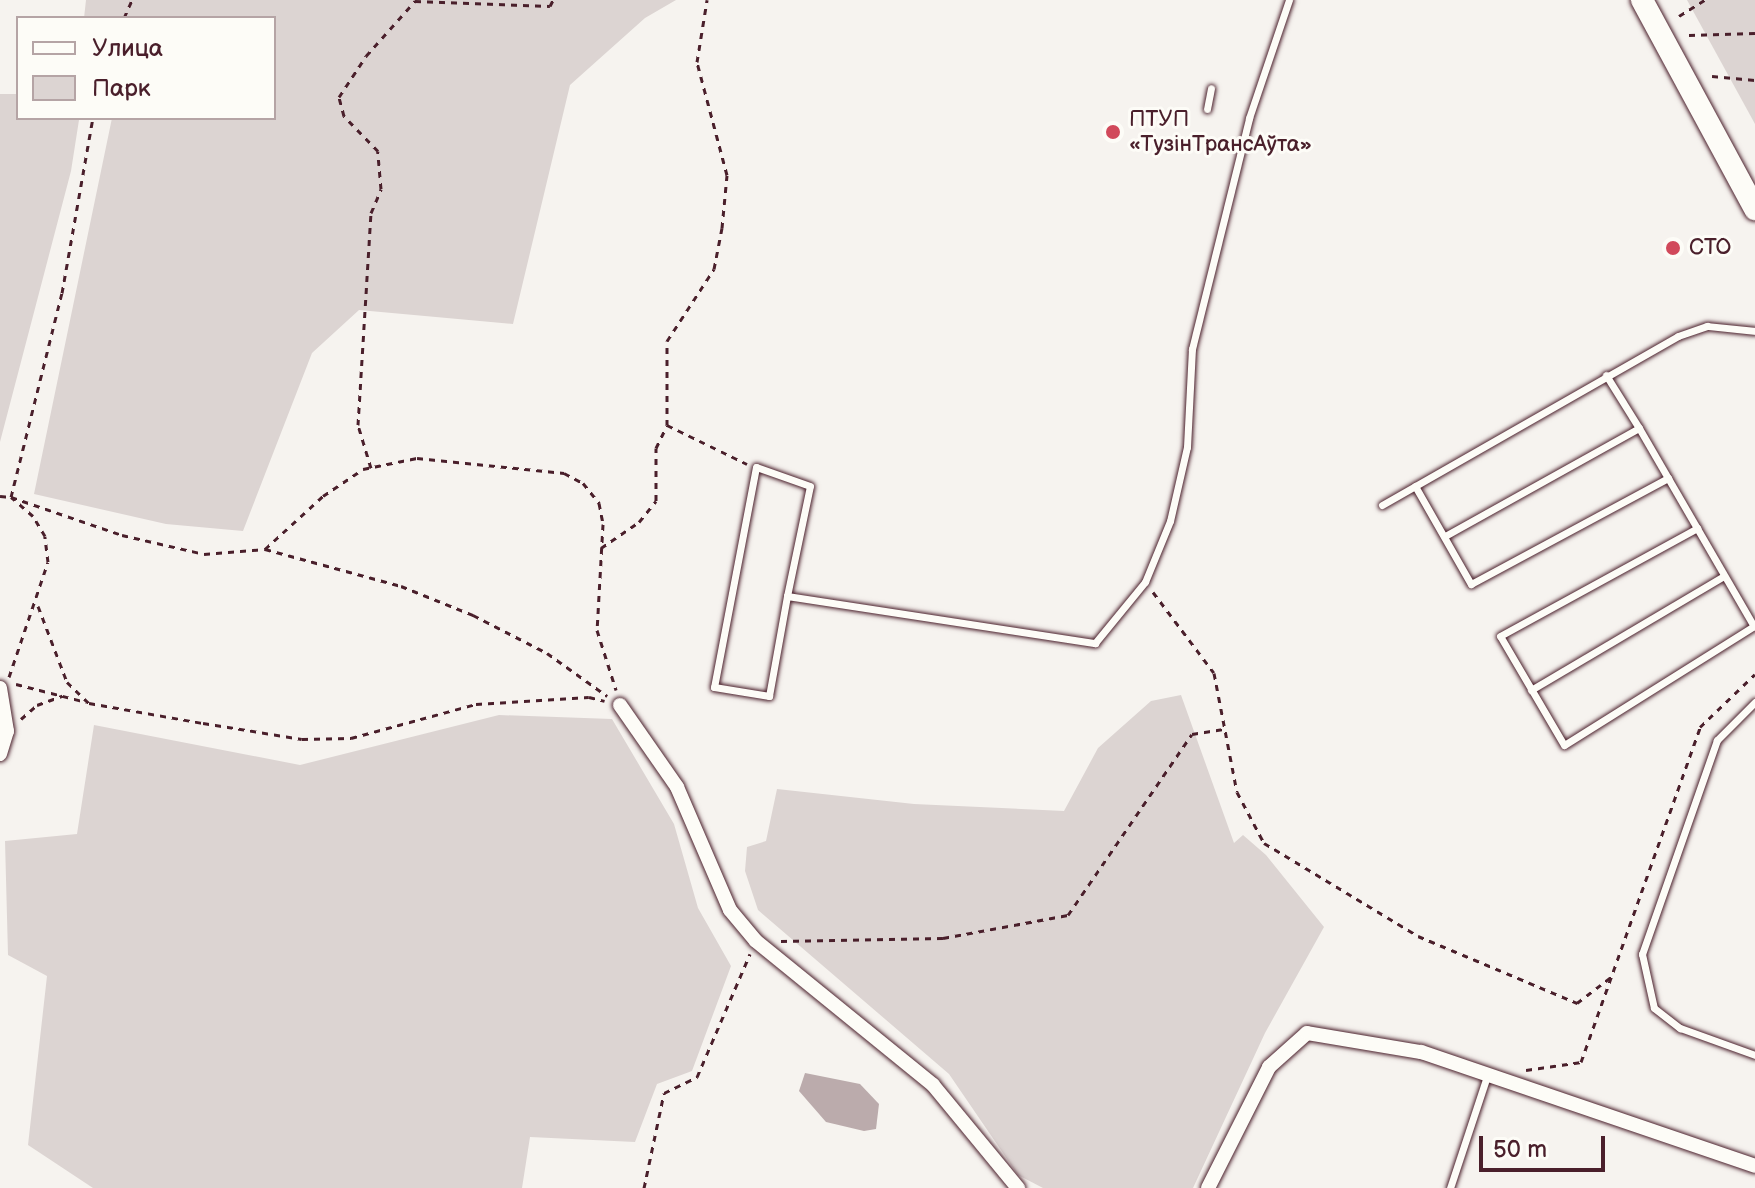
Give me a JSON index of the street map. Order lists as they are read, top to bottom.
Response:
{
  "places": ["ПТУП «ТузінТрансАўта»", "СТО"],
  "legend": ["Улица", "Парк"],
  "scale_bar": "50 m"
}
